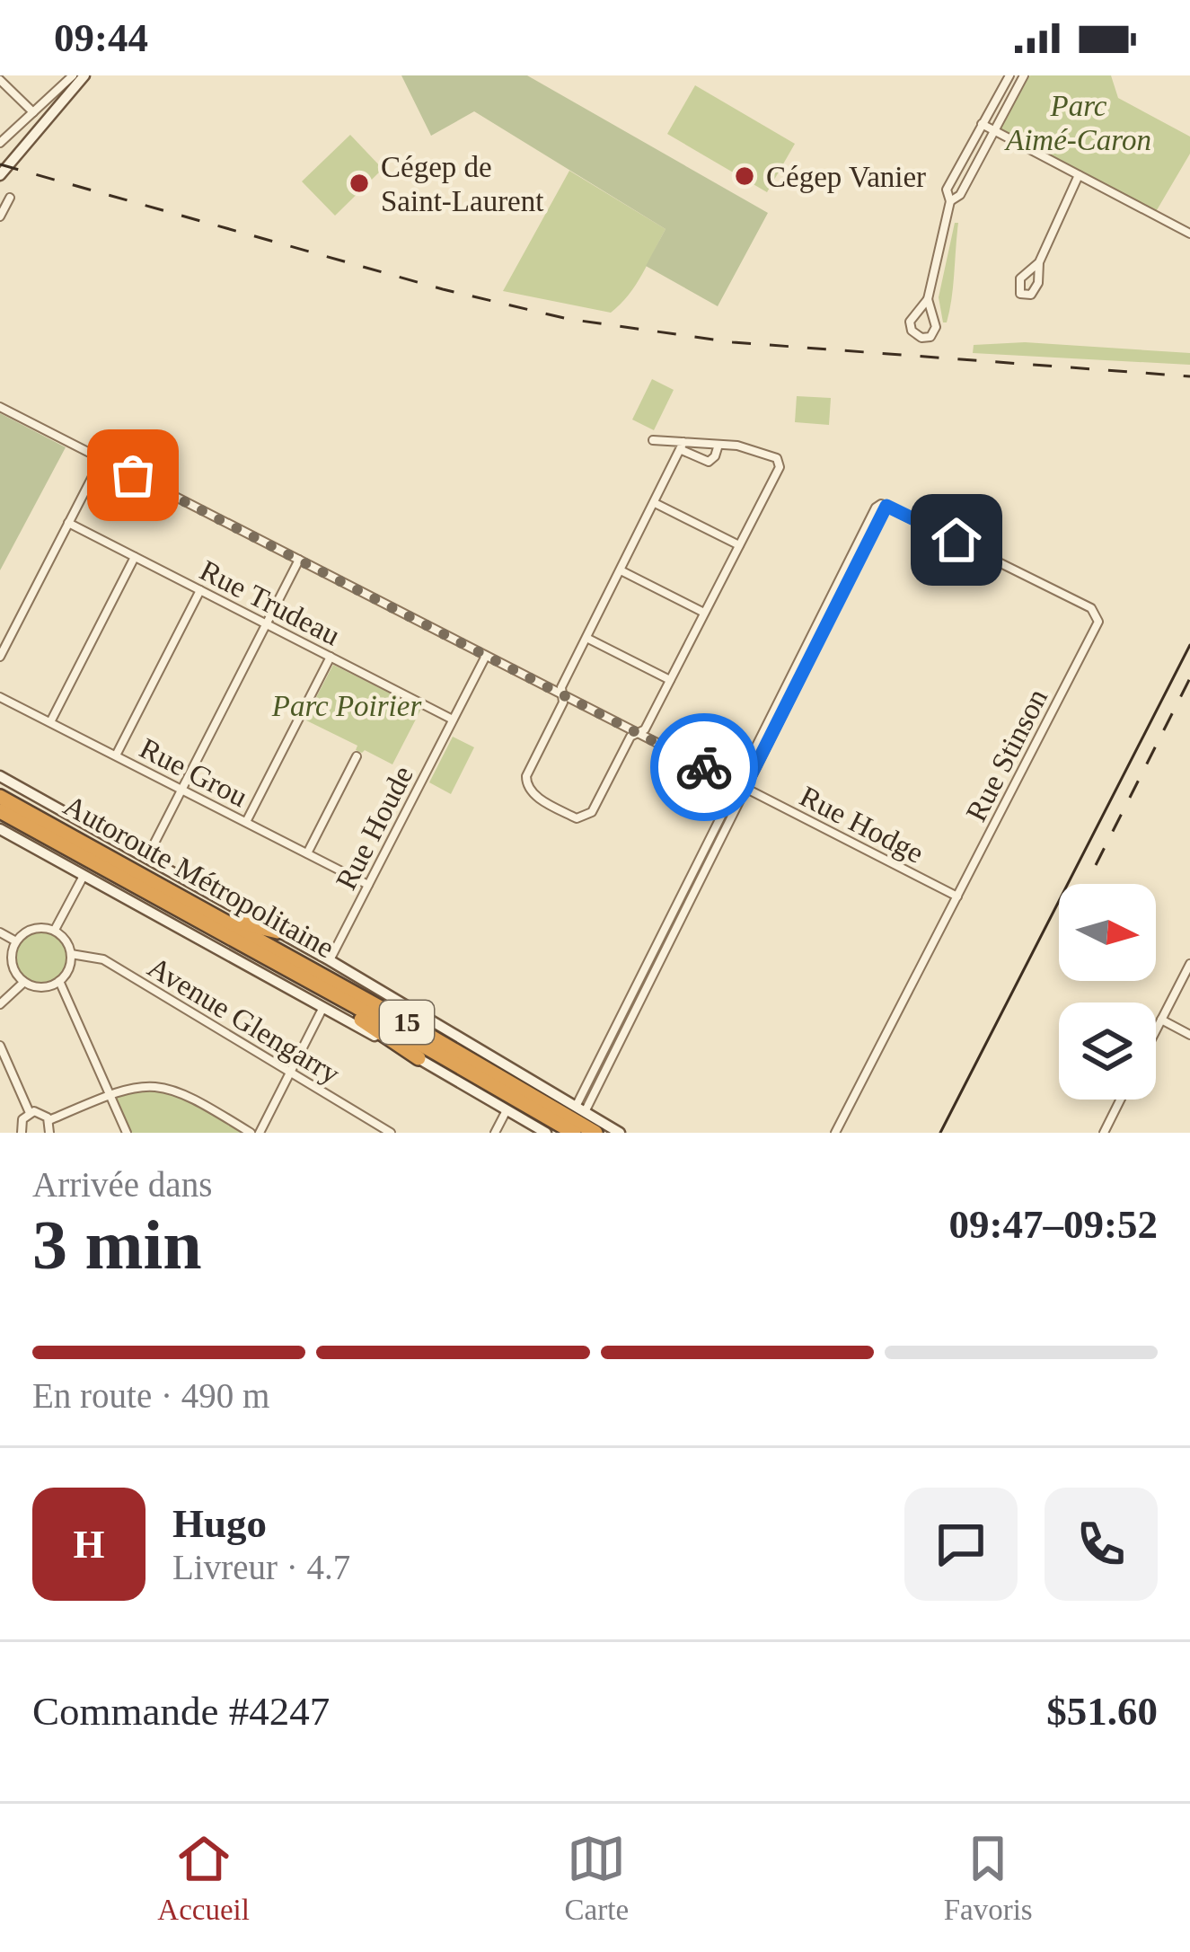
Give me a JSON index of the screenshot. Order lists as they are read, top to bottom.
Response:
{
  "streets": {
    "highway": ["Autoroute Métropolitaine", "15"],
    "street": [
      "Rue Trudeau",
      "Rue Stinson",
      "Rue Grou",
      "Rue Hodge",
      "Rue Houde",
      "Avenue Glengarry"
    ]
  },
  "crossings": [
    ["Rue Trudeau", "Rue Houde"],
    ["Rue Stinson", "Rue Hodge"],
    ["Rue Grou", "Rue Houde"],
    ["Rue Hodge", "Rue Houde"]
  ],
  "parks": ["Parc Aimé-Caron", "Parc Poirier"],
  "places": ["Cégep Vanier", "Cégep de Saint-Laurent"],
  "north": "right",
  "page": {
    "status": "09:44",
    "heading": ["3 min", "Arrivée dans", "09:47–09:52"],
    "panel": [
      "Hugo",
      "Livreur · 4.7",
      "Commande #4247",
      "$51.60"
    ],
    "bar": "En route · 490 m",
    "round": "H",
    "tabs": ["Accueil", "Carte", "Favoris"]
  }
}
